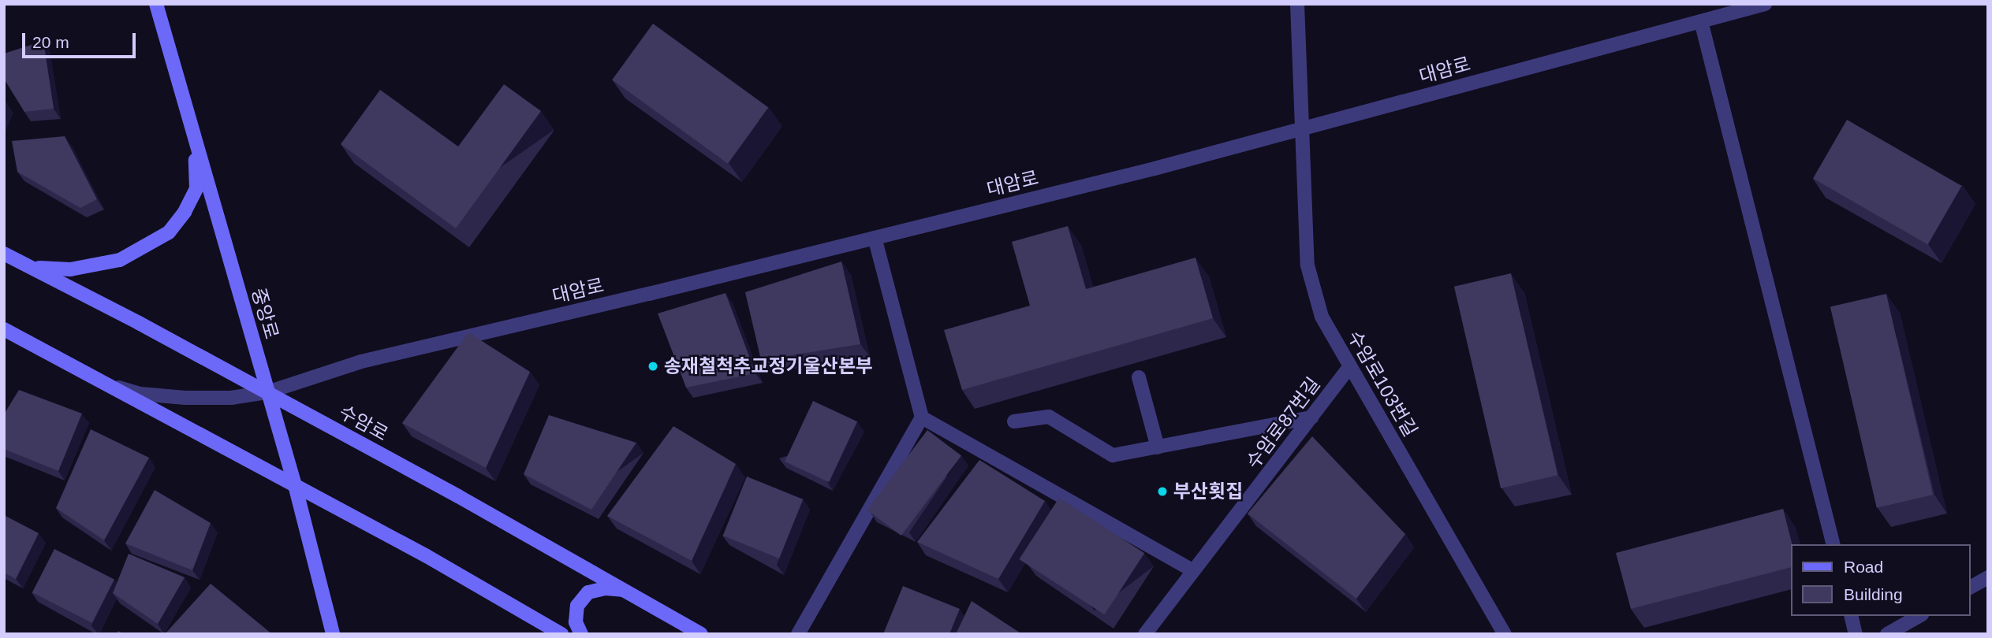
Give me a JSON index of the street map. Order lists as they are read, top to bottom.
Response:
{
  "streets": {
    "main road": ["중앙로", "수암로"],
    "street": ["대암로", "수암로103번길", "수암로87번길"]
  },
  "crossings": [
    ["대암로", "중앙로"],
    ["대암로", "수암로103번길"],
    ["대암로", "수암로"],
    ["중앙로", "수암로"],
    ["수암로103번길", "수암로87번길"]
  ],
  "places": ["송재철척추교정기울산본부", "부산횟집"],
  "legend": ["Road", "Building"],
  "scale_bar": "20 m"
}
